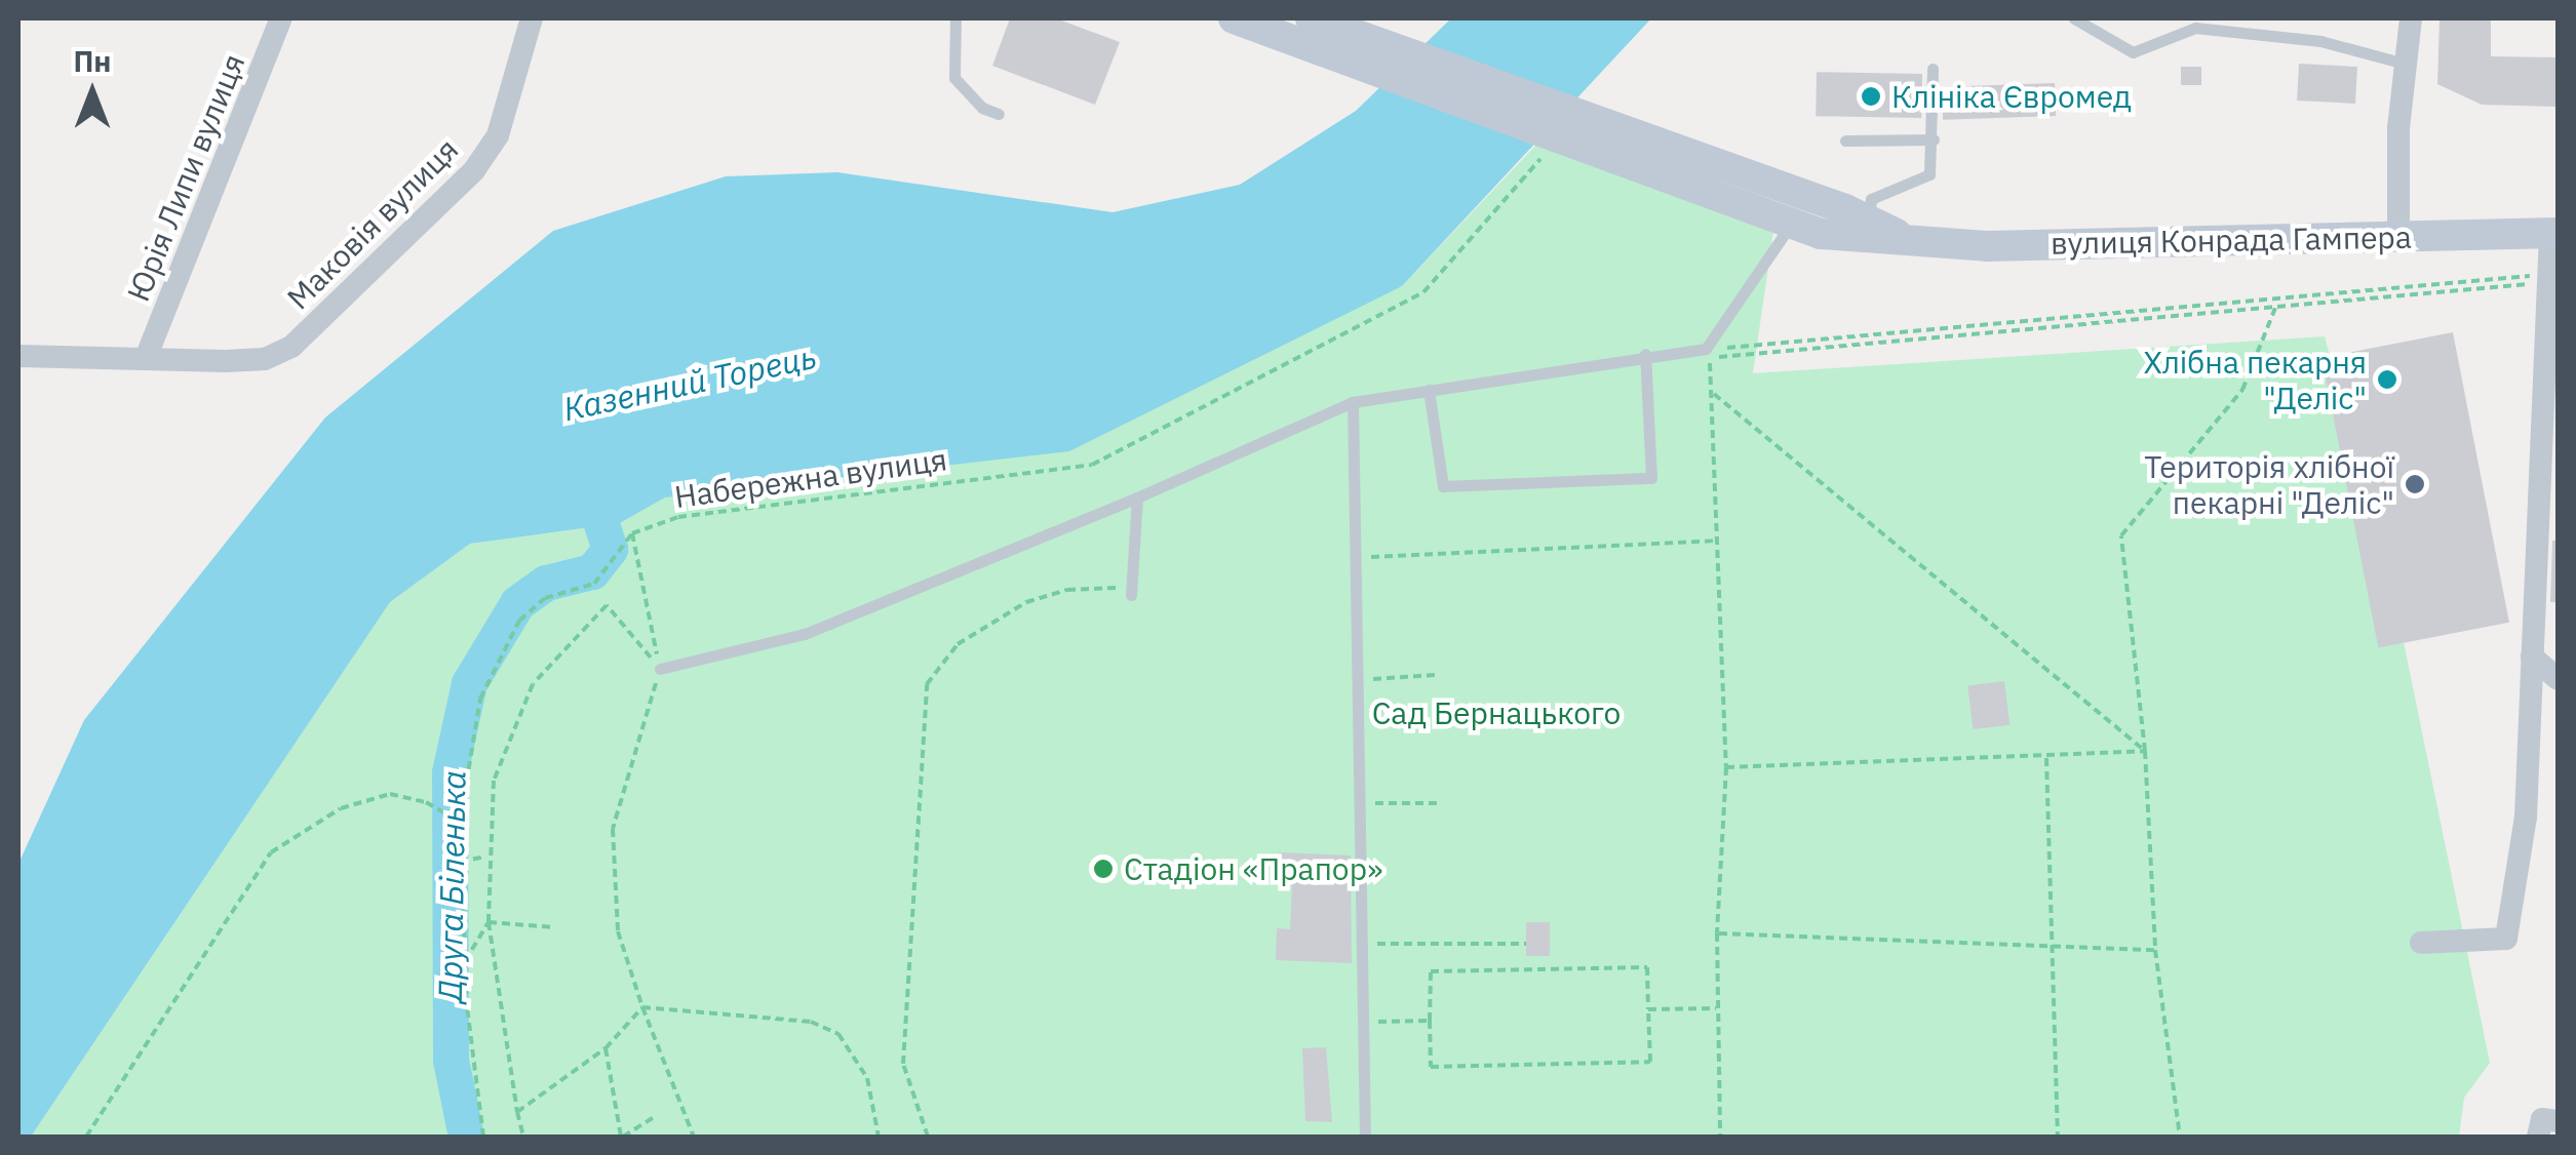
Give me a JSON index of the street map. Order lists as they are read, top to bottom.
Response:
{
  "streets": {
    "main road": ["вулиця Конрада Гампера"],
    "street": ["Юрія Липи вулиця", "Маковія вулиця"],
    "path": ["Набережна вулиця"]
  },
  "crossings": [
    ["Юрія Липи вулиця", "Маковія вулиця"],
    ["вулиця Конрада Гампера", "Набережна вулиця"]
  ],
  "water": ["Казенний Торець", "Друга Біленька"],
  "parks": ["Сад Бернацького"],
  "places": [
    "Клініка Євромед",
    "Хлібна пекарня \"Деліс\"",
    "Територія хлібної пекарні \"Деліс\"",
    "Стадіон «Прапор»"
  ],
  "north": "top"
}
